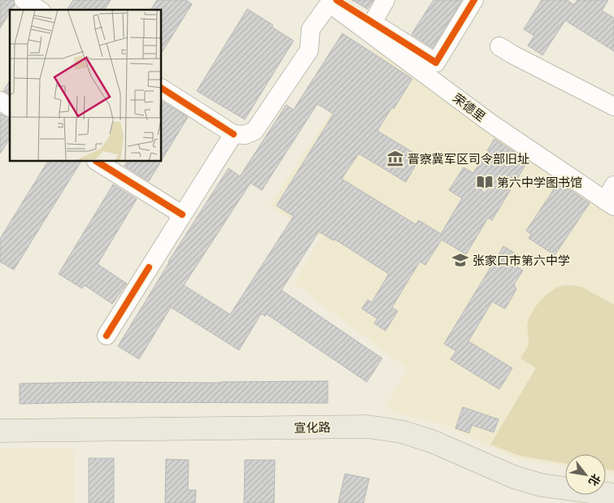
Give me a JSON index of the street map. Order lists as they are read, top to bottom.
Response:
{
  "streets": {
    "main road": ["宣化路"],
    "street": ["荣德里"]
  },
  "places": {
    "museum": ["晋察冀军区司令部旧址"],
    "library": ["第六中学图书馆"],
    "school or university": ["张家口市第六中学"]
  },
  "north": "bottom right"
}
